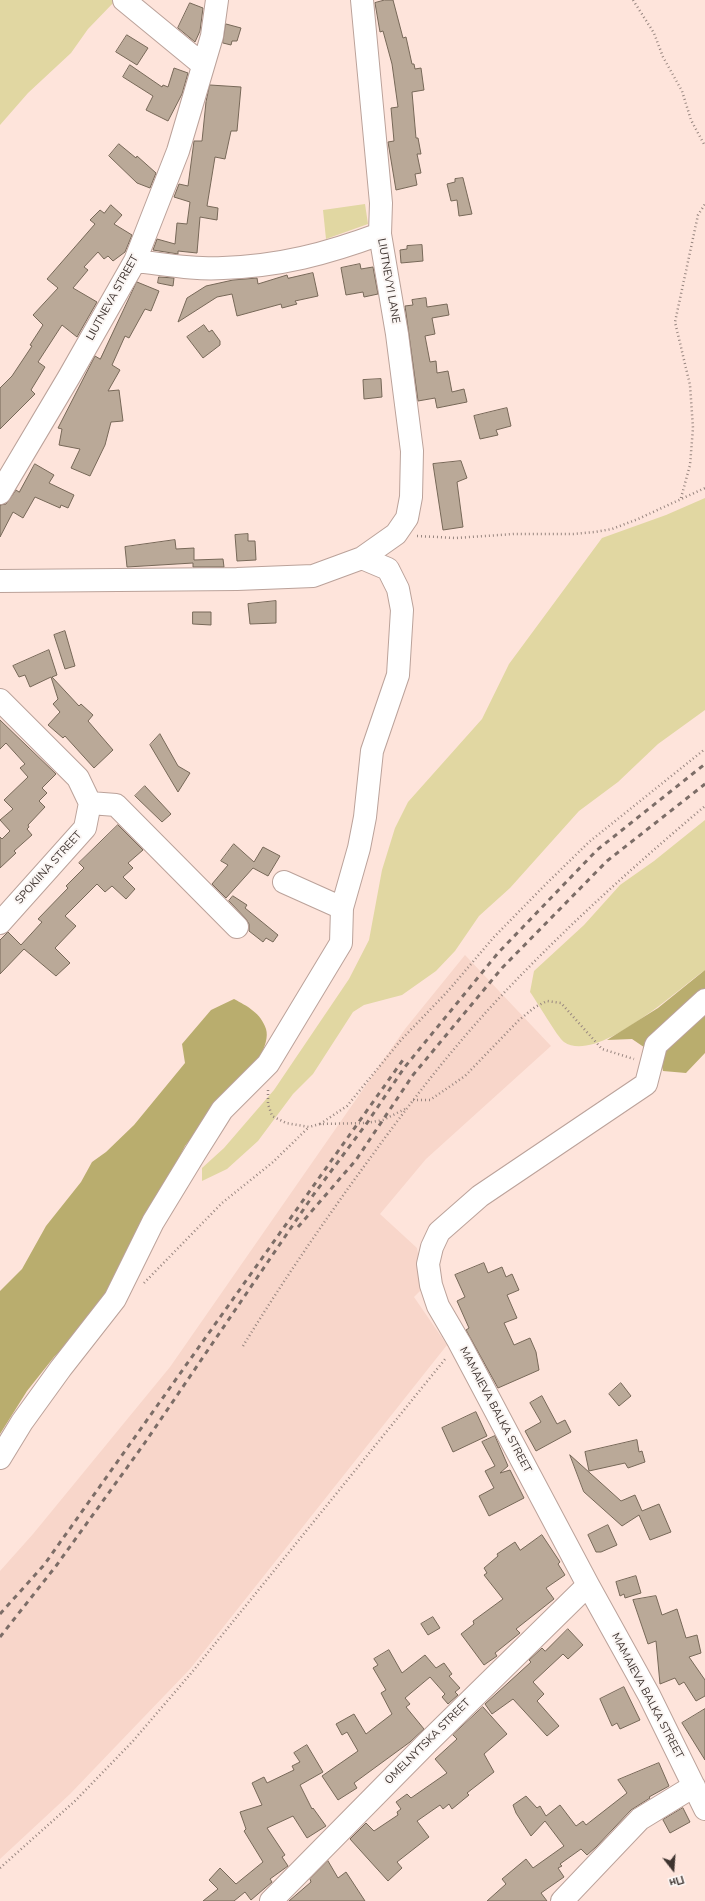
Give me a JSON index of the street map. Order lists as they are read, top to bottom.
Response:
{
  "streets": {
    "street": [
      "LIUTNEVYI LANE",
      "LIUTNEVA STREET",
      "SPOKIINA STREET",
      "MAMAIEVA BALKA STREET",
      "OMELNYTSKA STREET"
    ]
  },
  "crossings": [
    ["MAMAIEVA BALKA STREET", "OMELNYTSKA STREET"]
  ],
  "north": "bottom"
}
